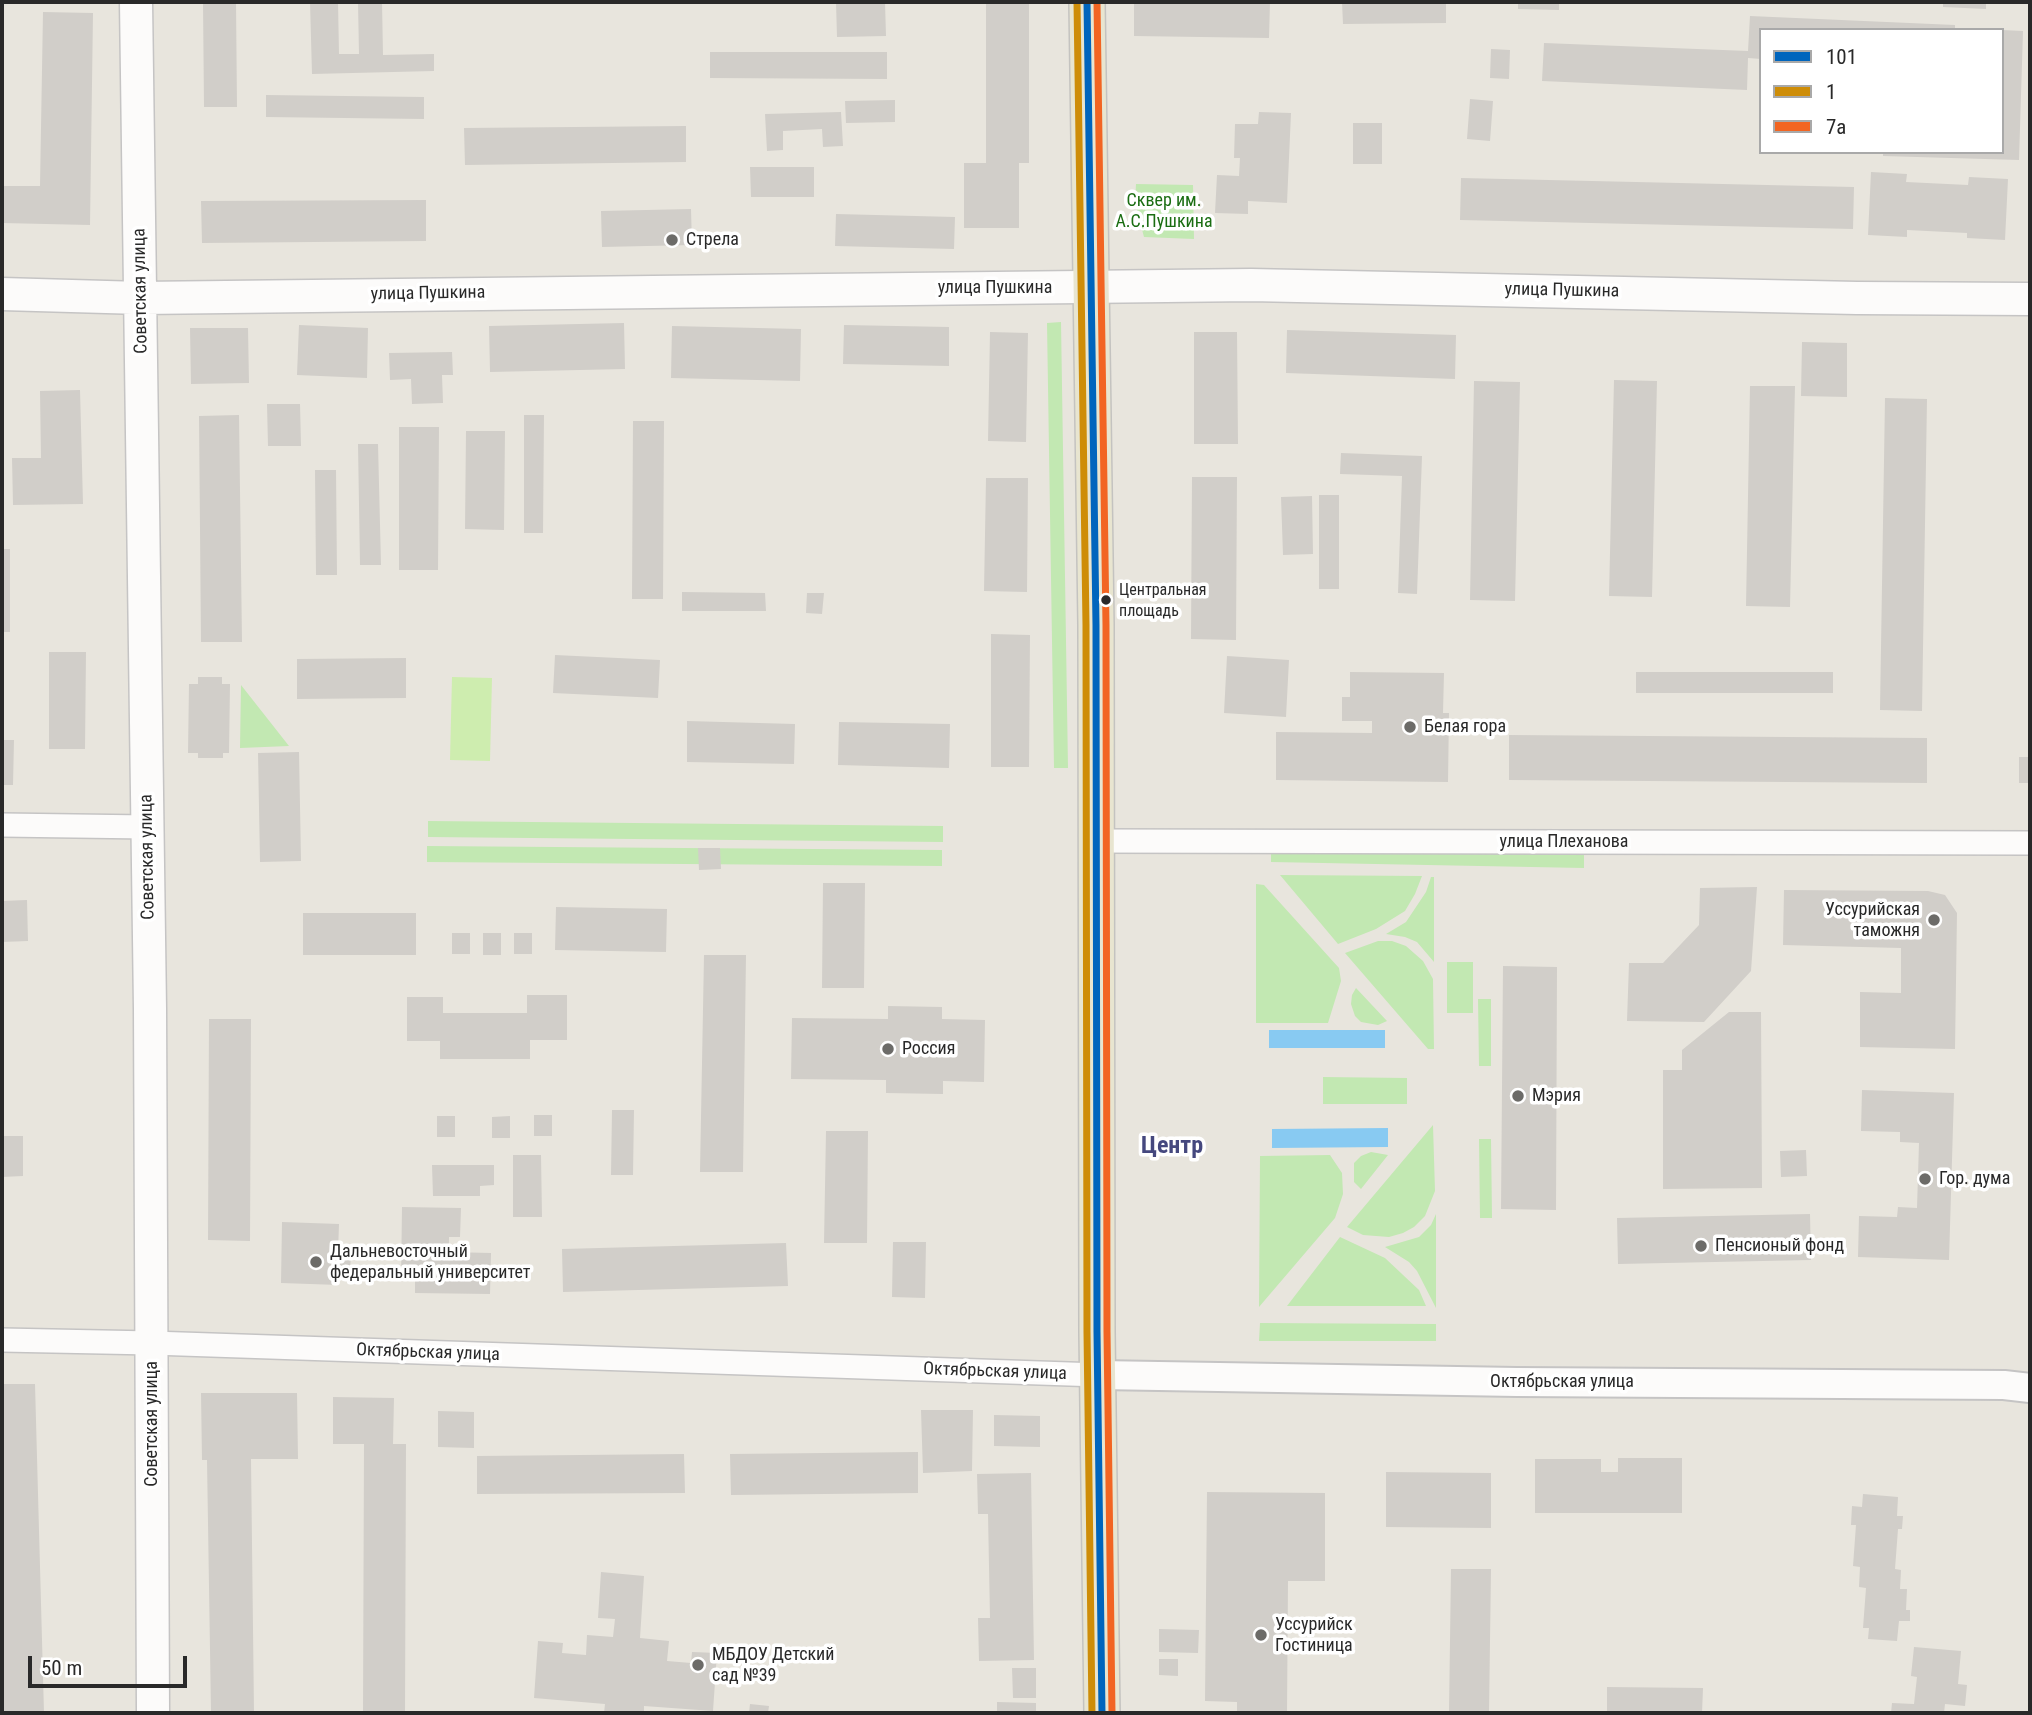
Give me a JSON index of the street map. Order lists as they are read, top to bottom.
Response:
{
  "streets": {
    "main road": ["улица Пушкина", "Советская улица"],
    "street": ["улица Плеханова", "Октябрьская улица"]
  },
  "crossings": [
    ["улица Пушкина", "Советская улица"],
    ["Советская улица", "Октябрьская улица"]
  ],
  "districts": ["Центр"],
  "parks": ["Сквер им. А.С.Пушкина"],
  "places": [
    "Стрела",
    "Центральная площадь",
    "Белая гора",
    "Уссурийская таможня",
    "Россия",
    "Мэрия",
    "Гор. дума",
    "Пенсионый фонд",
    "Дальневосточный федеральный университет",
    "Уссурийск Гостиница",
    "МБДОУ Детский сад №39"
  ],
  "lines": ["transit line 101", "transit line 1", "transit line 7а"],
  "legend": ["101", "1", "7а"],
  "scale_bar": "50 m"
}
